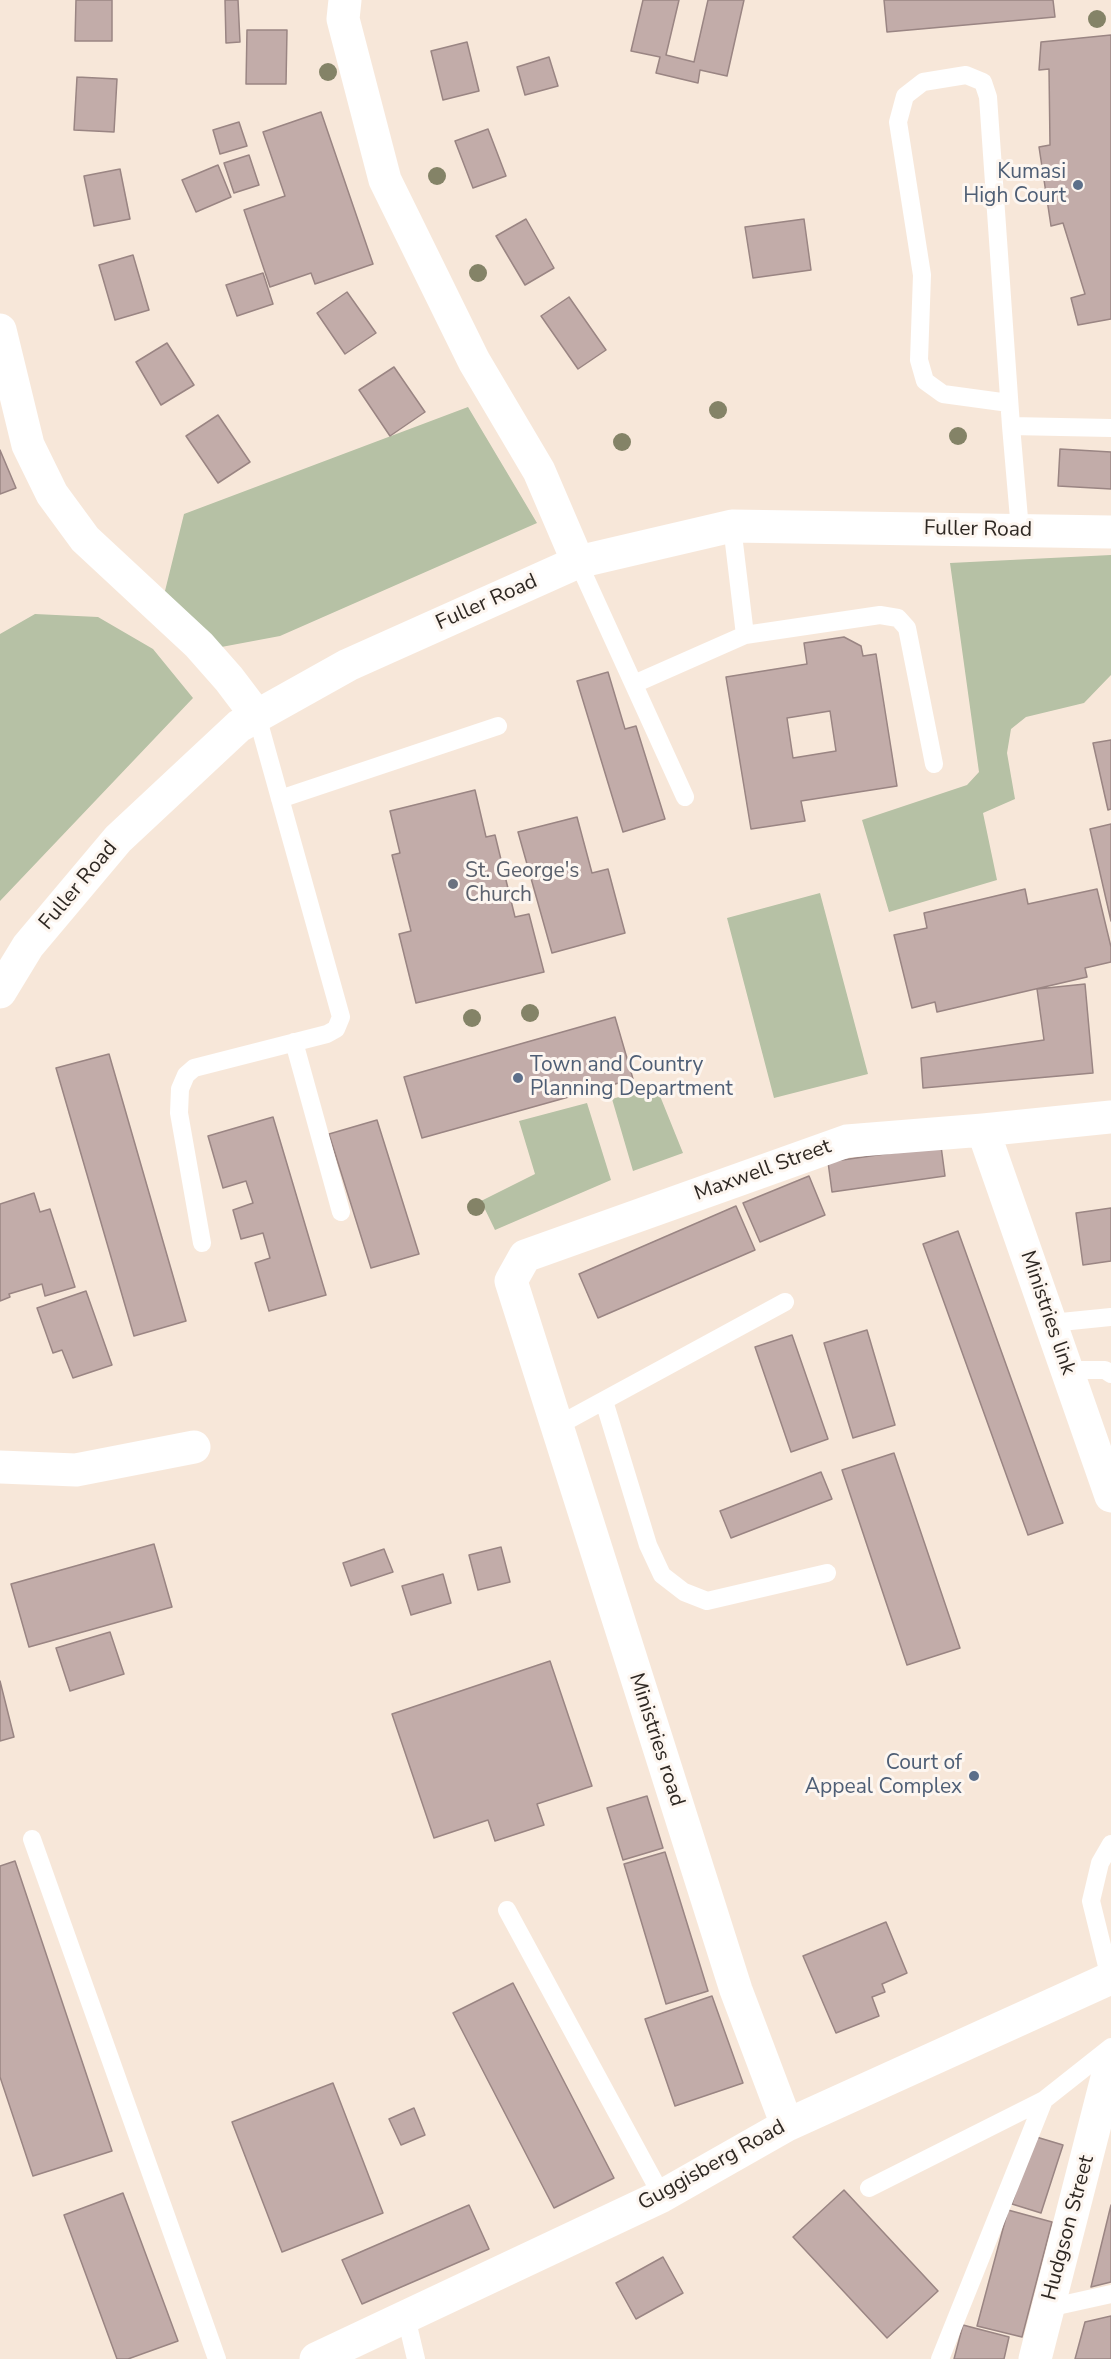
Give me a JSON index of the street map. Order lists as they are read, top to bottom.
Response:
{
  "streets": {
    "street": [
      "Fuller Road",
      "Maxwell Street",
      "Ministries link",
      "Ministries road",
      "Guggisberg Road",
      "Hudgson Street"
    ]
  },
  "crossings": [
    ["Maxwell Street", "Ministries link"],
    ["Maxwell Street", "Ministries road"],
    ["Ministries road", "Guggisberg Road"]
  ],
  "places": [
    "Kumasi High Court",
    "St. George's Church",
    "Town and Country Planning Department",
    "Court of Appeal Complex"
  ]
}
